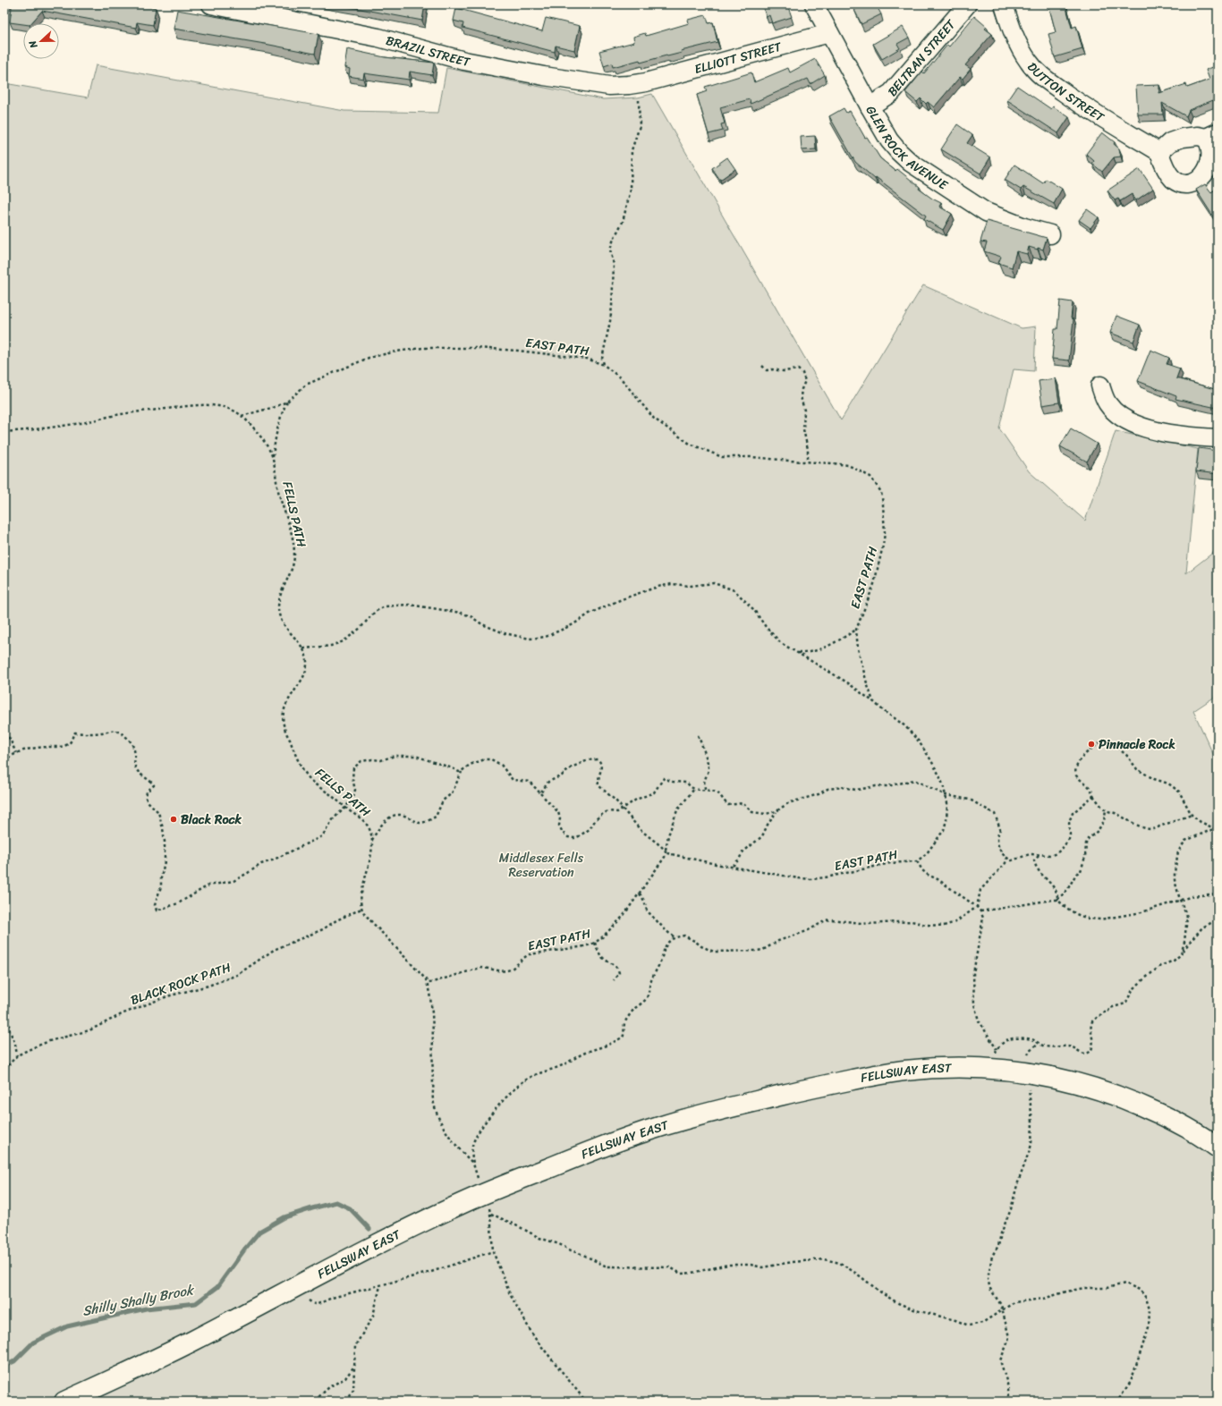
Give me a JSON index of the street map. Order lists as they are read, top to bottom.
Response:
{
  "streets": {
    "main road": ["FELLSWAY EAST"],
    "street": [
      "BRAZIL STREET",
      "BELTRAN STREET",
      "ELLIOTT STREET",
      "DUTTON STREET",
      "GLEN ROCK AVENUE"
    ],
    "path": ["EAST PATH", "FELLS PATH", "BLACK ROCK PATH"]
  },
  "crossings": [
    ["BRAZIL STREET", "ELLIOTT STREET"],
    ["BELTRAN STREET", "GLEN ROCK AVENUE"],
    ["ELLIOTT STREET", "GLEN ROCK AVENUE"],
    ["EAST PATH", "FELLS PATH"],
    ["FELLS PATH", "BLACK ROCK PATH"]
  ],
  "water": ["Shilly Shally Brook"],
  "parks": ["Middlesex Fells Reservation"],
  "places": ["Pinnacle Rock", "Black Rock"],
  "north": "left"
}
